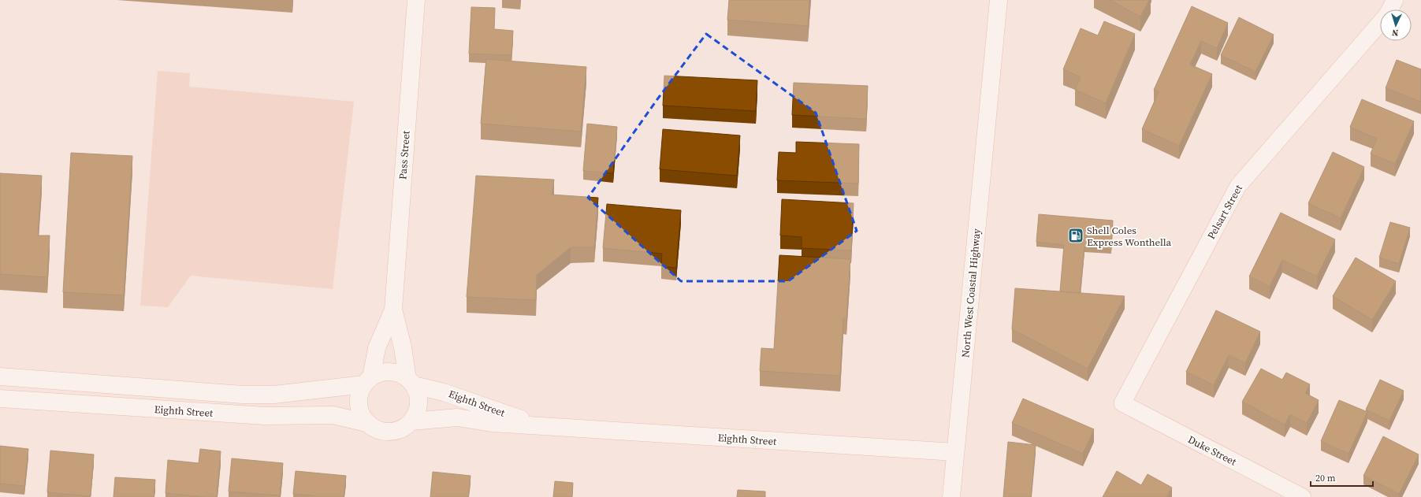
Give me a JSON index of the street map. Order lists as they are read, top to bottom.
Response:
{
  "streets": {
    "main road": ["Pass Street", "North West Coastal Highway", "Eighth Street"],
    "street": ["Pelsart Street", "Duke Street"]
  },
  "crossings": [
    ["Pass Street", "Eighth Street"],
    ["Pelsart Street", "Duke Street"],
    ["North West Coastal Highway", "Eighth Street"]
  ],
  "places": {
    "fuel station": ["Shell Coles Express Wonthella"]
  },
  "scale_bar": "20 m",
  "north": "bottom"
}
